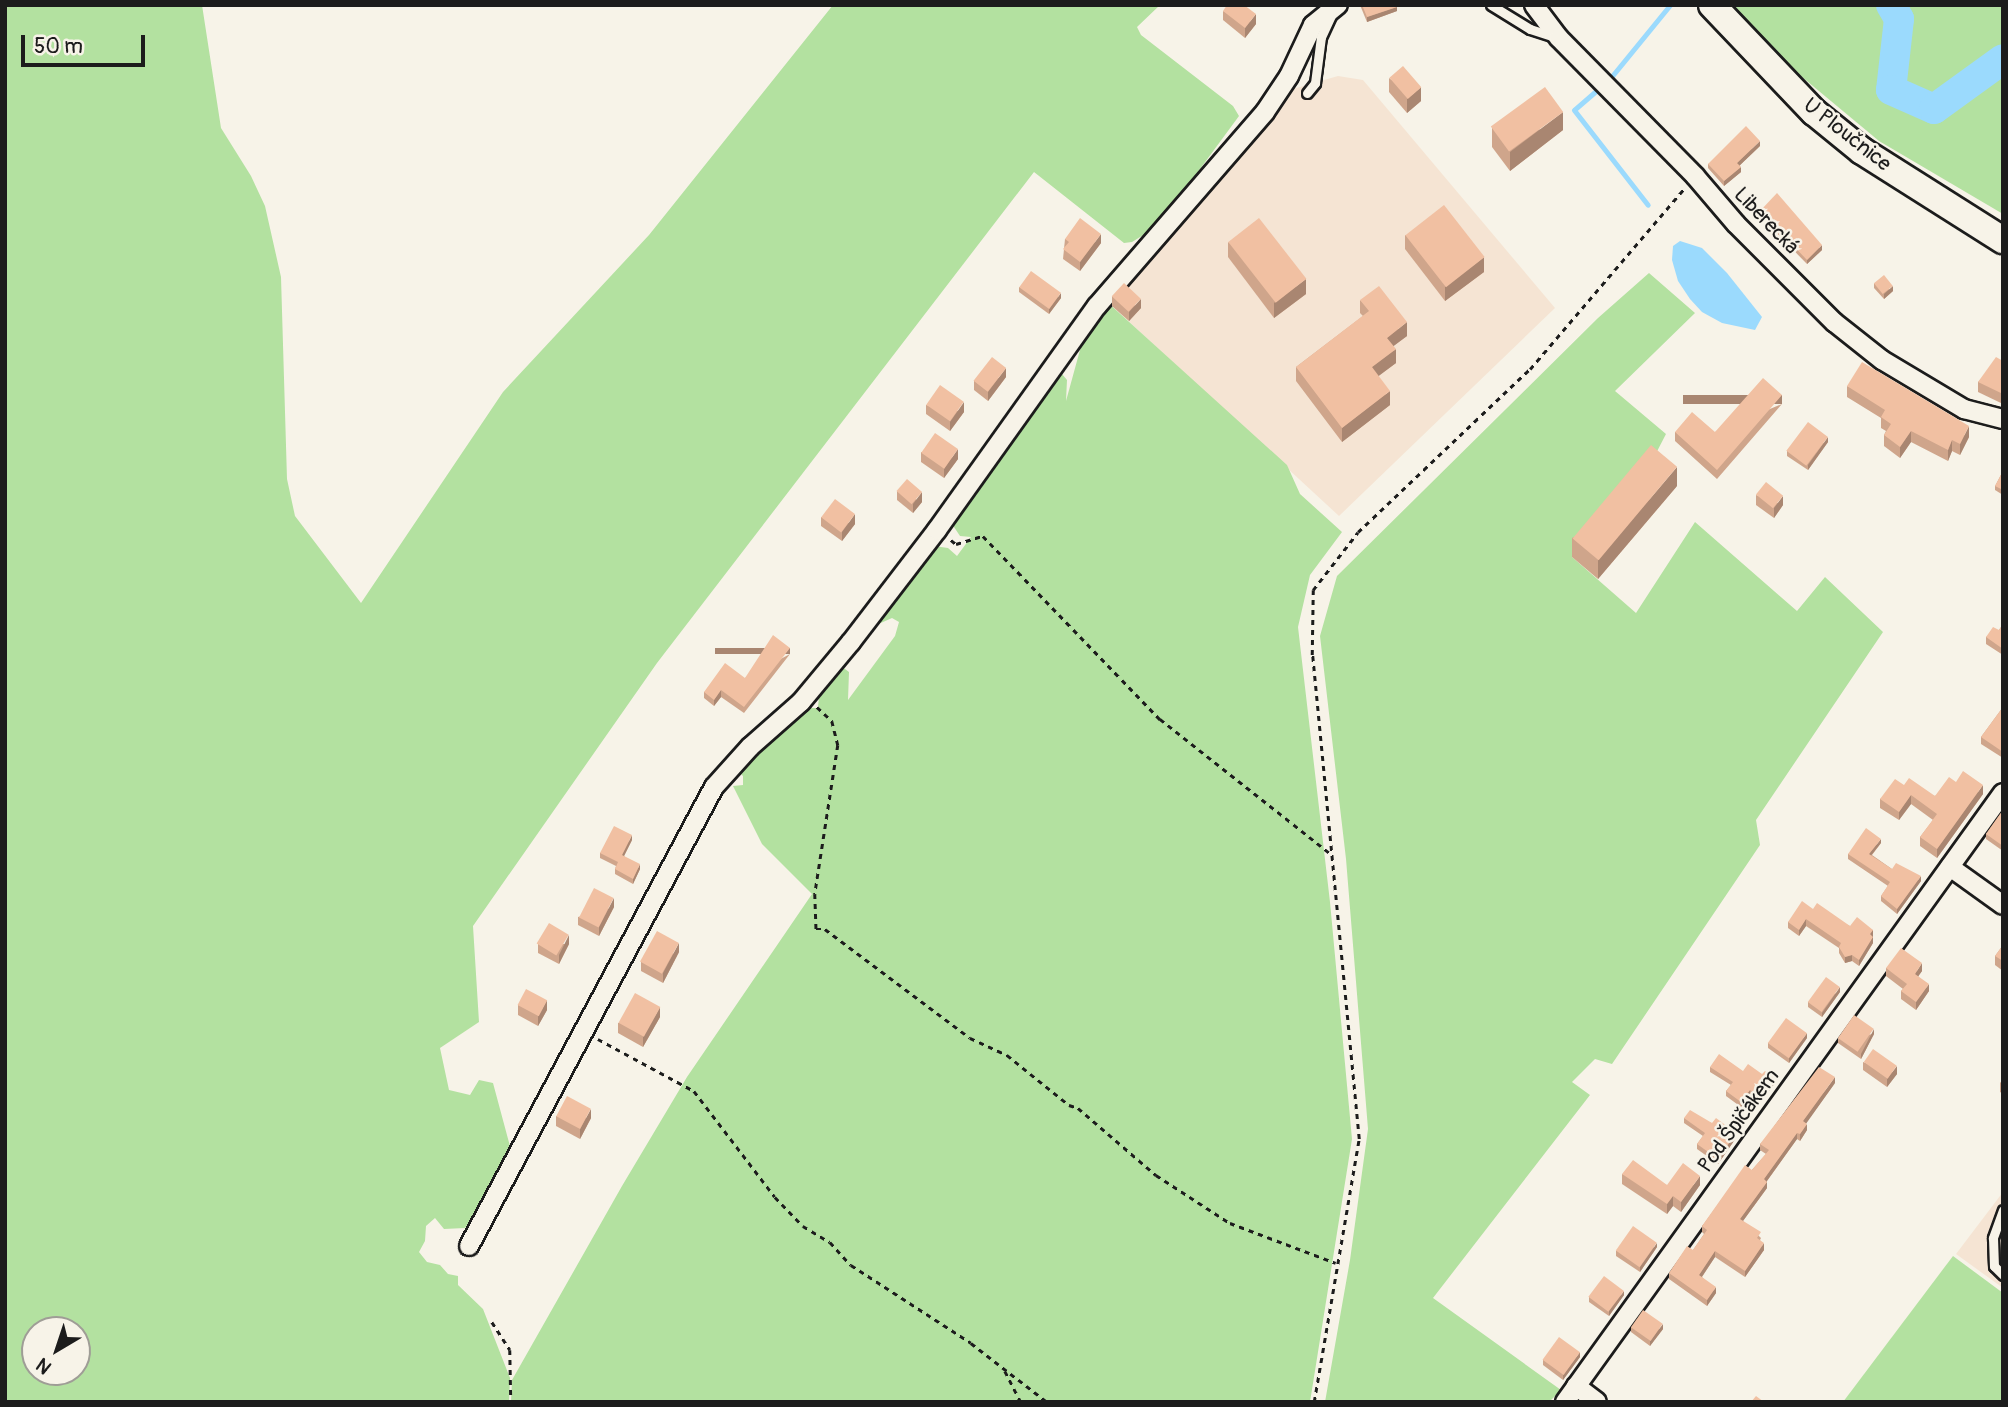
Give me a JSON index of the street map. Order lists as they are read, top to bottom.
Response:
{
  "streets": {
    "main road": ["U Ploučnice"],
    "street": ["Liberecká", "Pod Špičákem"]
  },
  "scale_bar": "50 m",
  "north": "bottom left"
}
